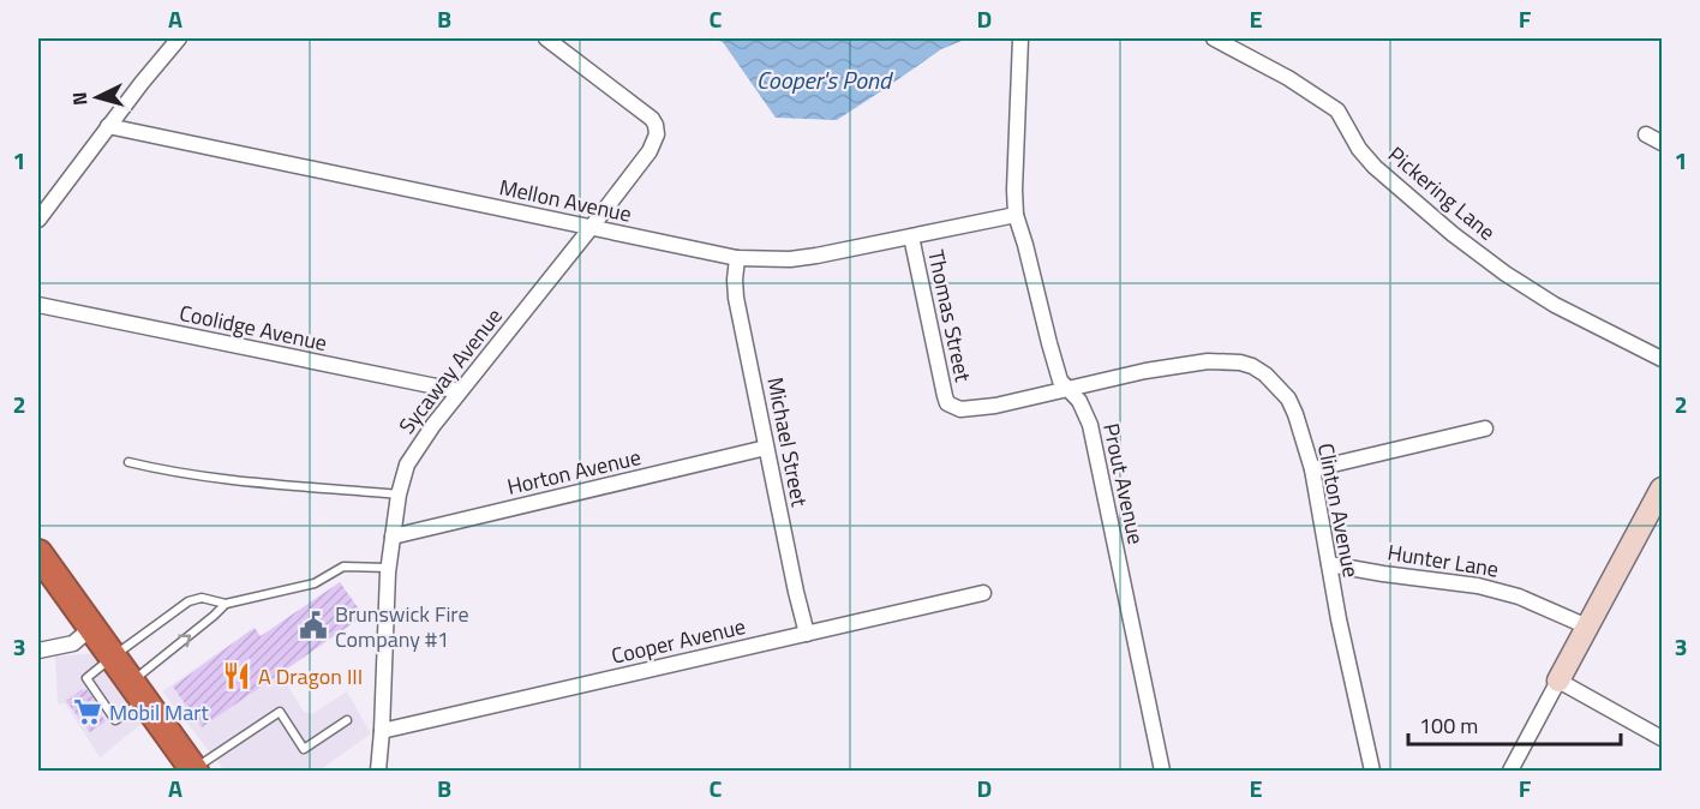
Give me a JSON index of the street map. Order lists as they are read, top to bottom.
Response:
{
  "streets": {
    "street": [
      "Pickering Lane",
      "Mellon Avenue",
      "Thomas Street",
      "Coolidge Avenue",
      "Sycaway Avenue",
      "Michael Street",
      "Horton Avenue",
      "Prout Avenue",
      "Clinton Avenue",
      "Hunter Lane",
      "Cooper Avenue"
    ]
  },
  "crossings": [
    ["Mellon Avenue", "Thomas Street"],
    ["Mellon Avenue", "Sycaway Avenue"],
    ["Mellon Avenue", "Michael Street"],
    ["Mellon Avenue", "Prout Avenue"],
    ["Thomas Street", "Clinton Avenue"],
    ["Coolidge Avenue", "Sycaway Avenue"],
    ["Sycaway Avenue", "Horton Avenue"],
    ["Sycaway Avenue", "Cooper Avenue"],
    ["Michael Street", "Horton Avenue"],
    ["Michael Street", "Cooper Avenue"],
    ["Prout Avenue", "Clinton Avenue"],
    ["Clinton Avenue", "Hunter Lane"]
  ],
  "water": ["Cooper's Pond"],
  "places": {
    "public building": ["Brunswick Fire Company #1"],
    "restaurant": ["A Dragon III"],
    "supermarket": ["Mobil Mart"]
  },
  "scale_bar": "100 m",
  "north": "left",
  "grid": {
    "columns": [
      "A",
      "B",
      "C",
      "D",
      "E",
      "F"
    ],
    "rows": ["1", "2", "3"]
  }
}
